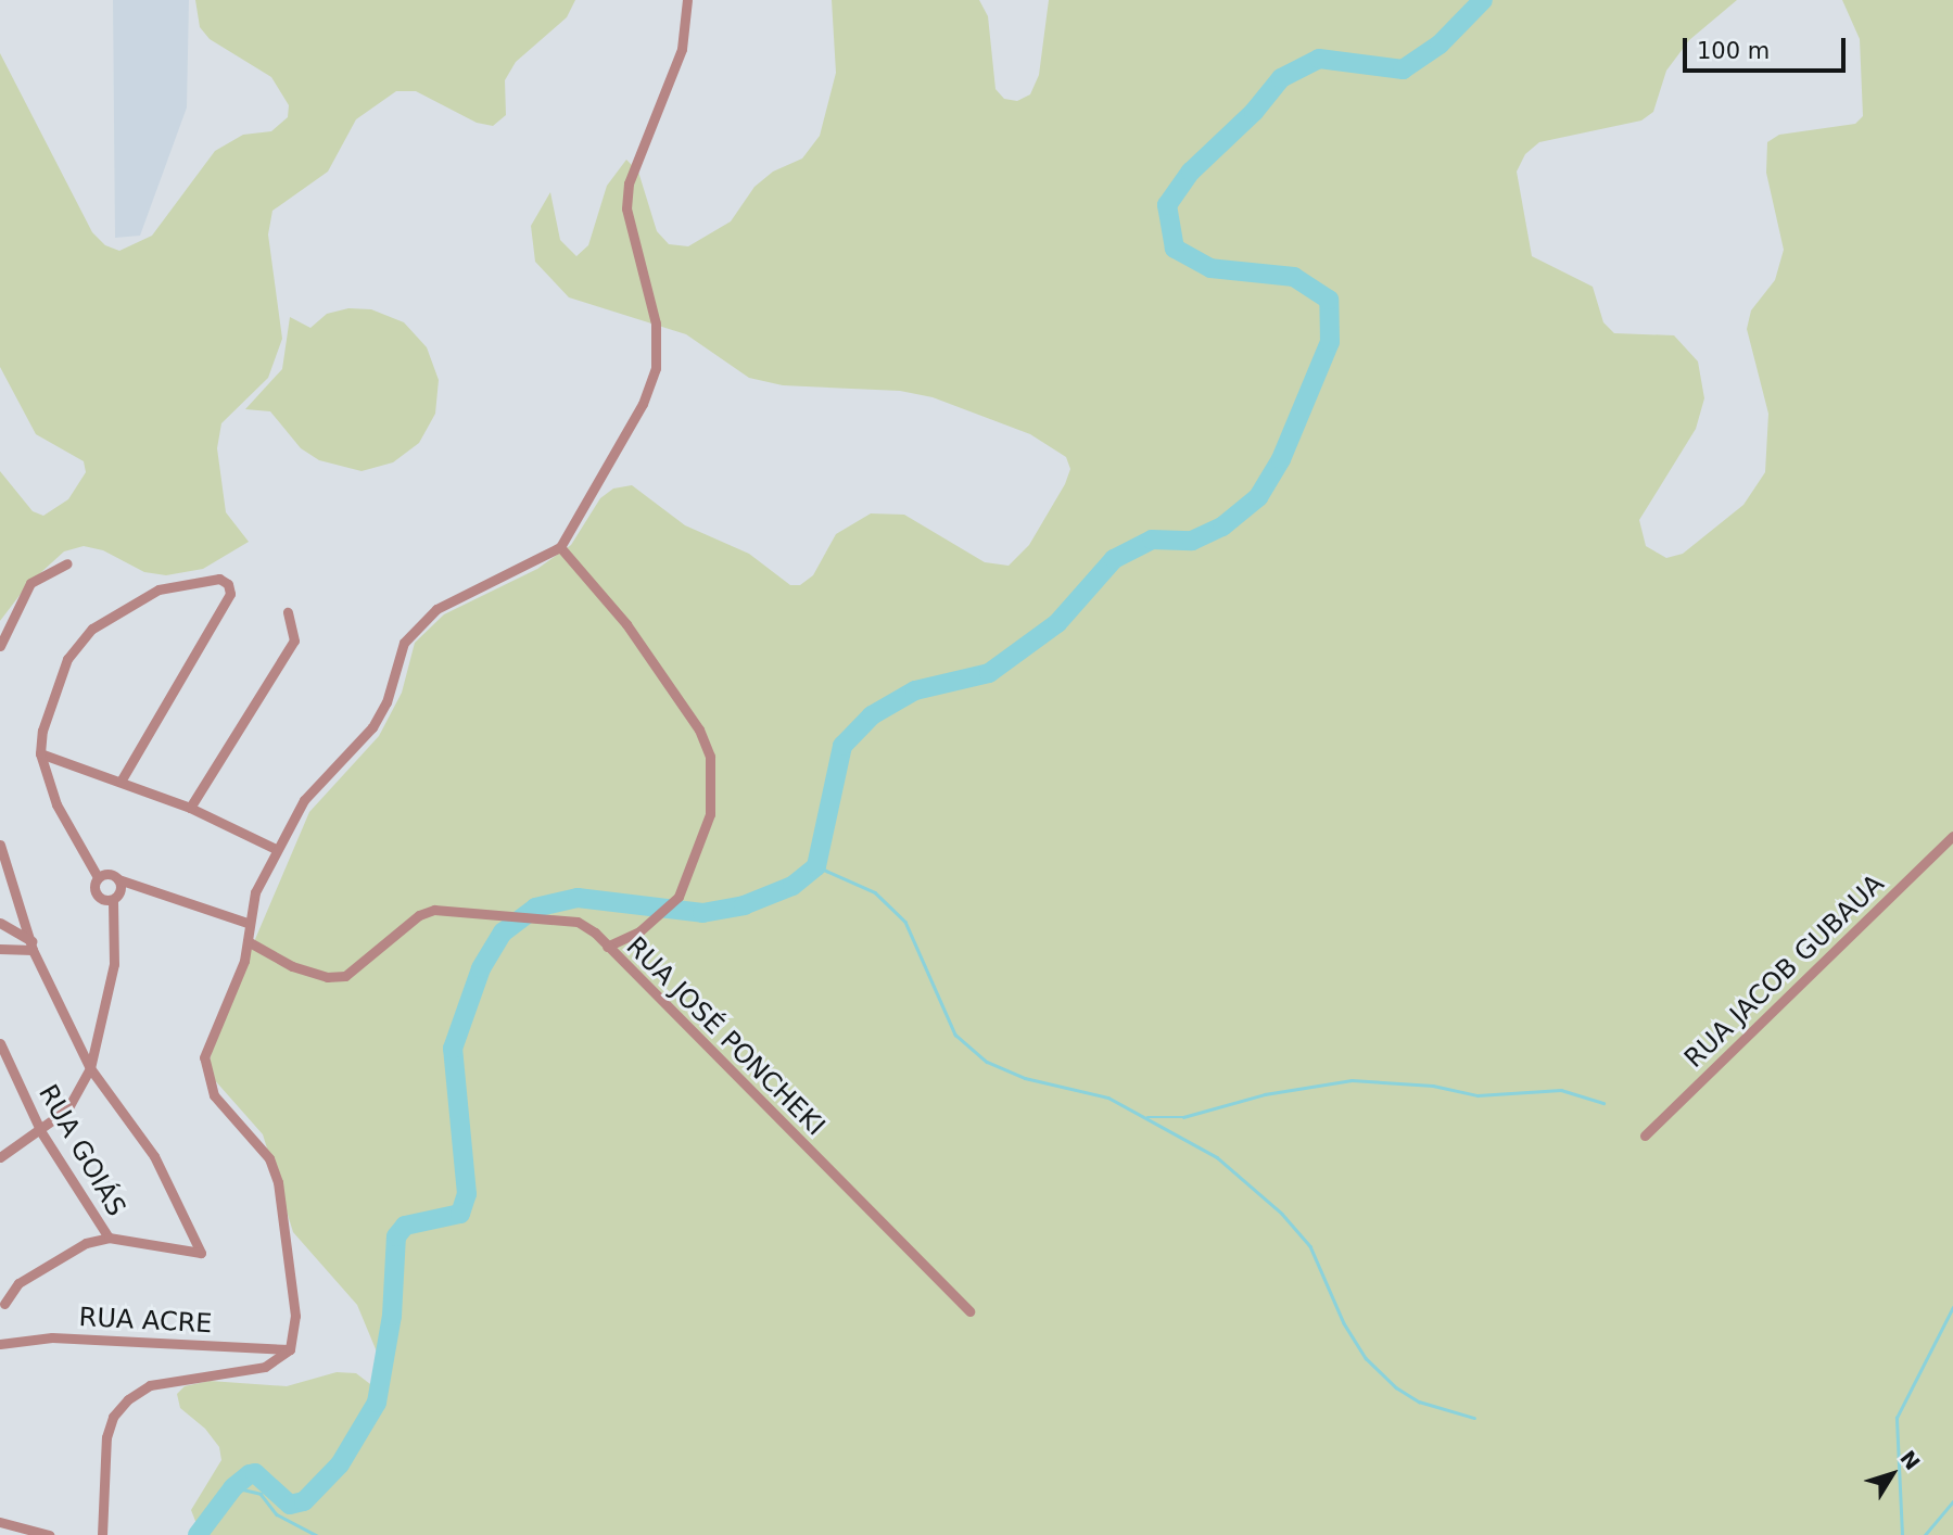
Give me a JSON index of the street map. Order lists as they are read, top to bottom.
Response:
{
  "streets": {
    "street": [
      "RUA JACOB GUBAUA",
      "RUA JOSÉ PONCHEKI",
      "RUA GOIÁS",
      "RUA ACRE"
    ]
  },
  "scale_bar": "100 m",
  "north": "top right"
}
